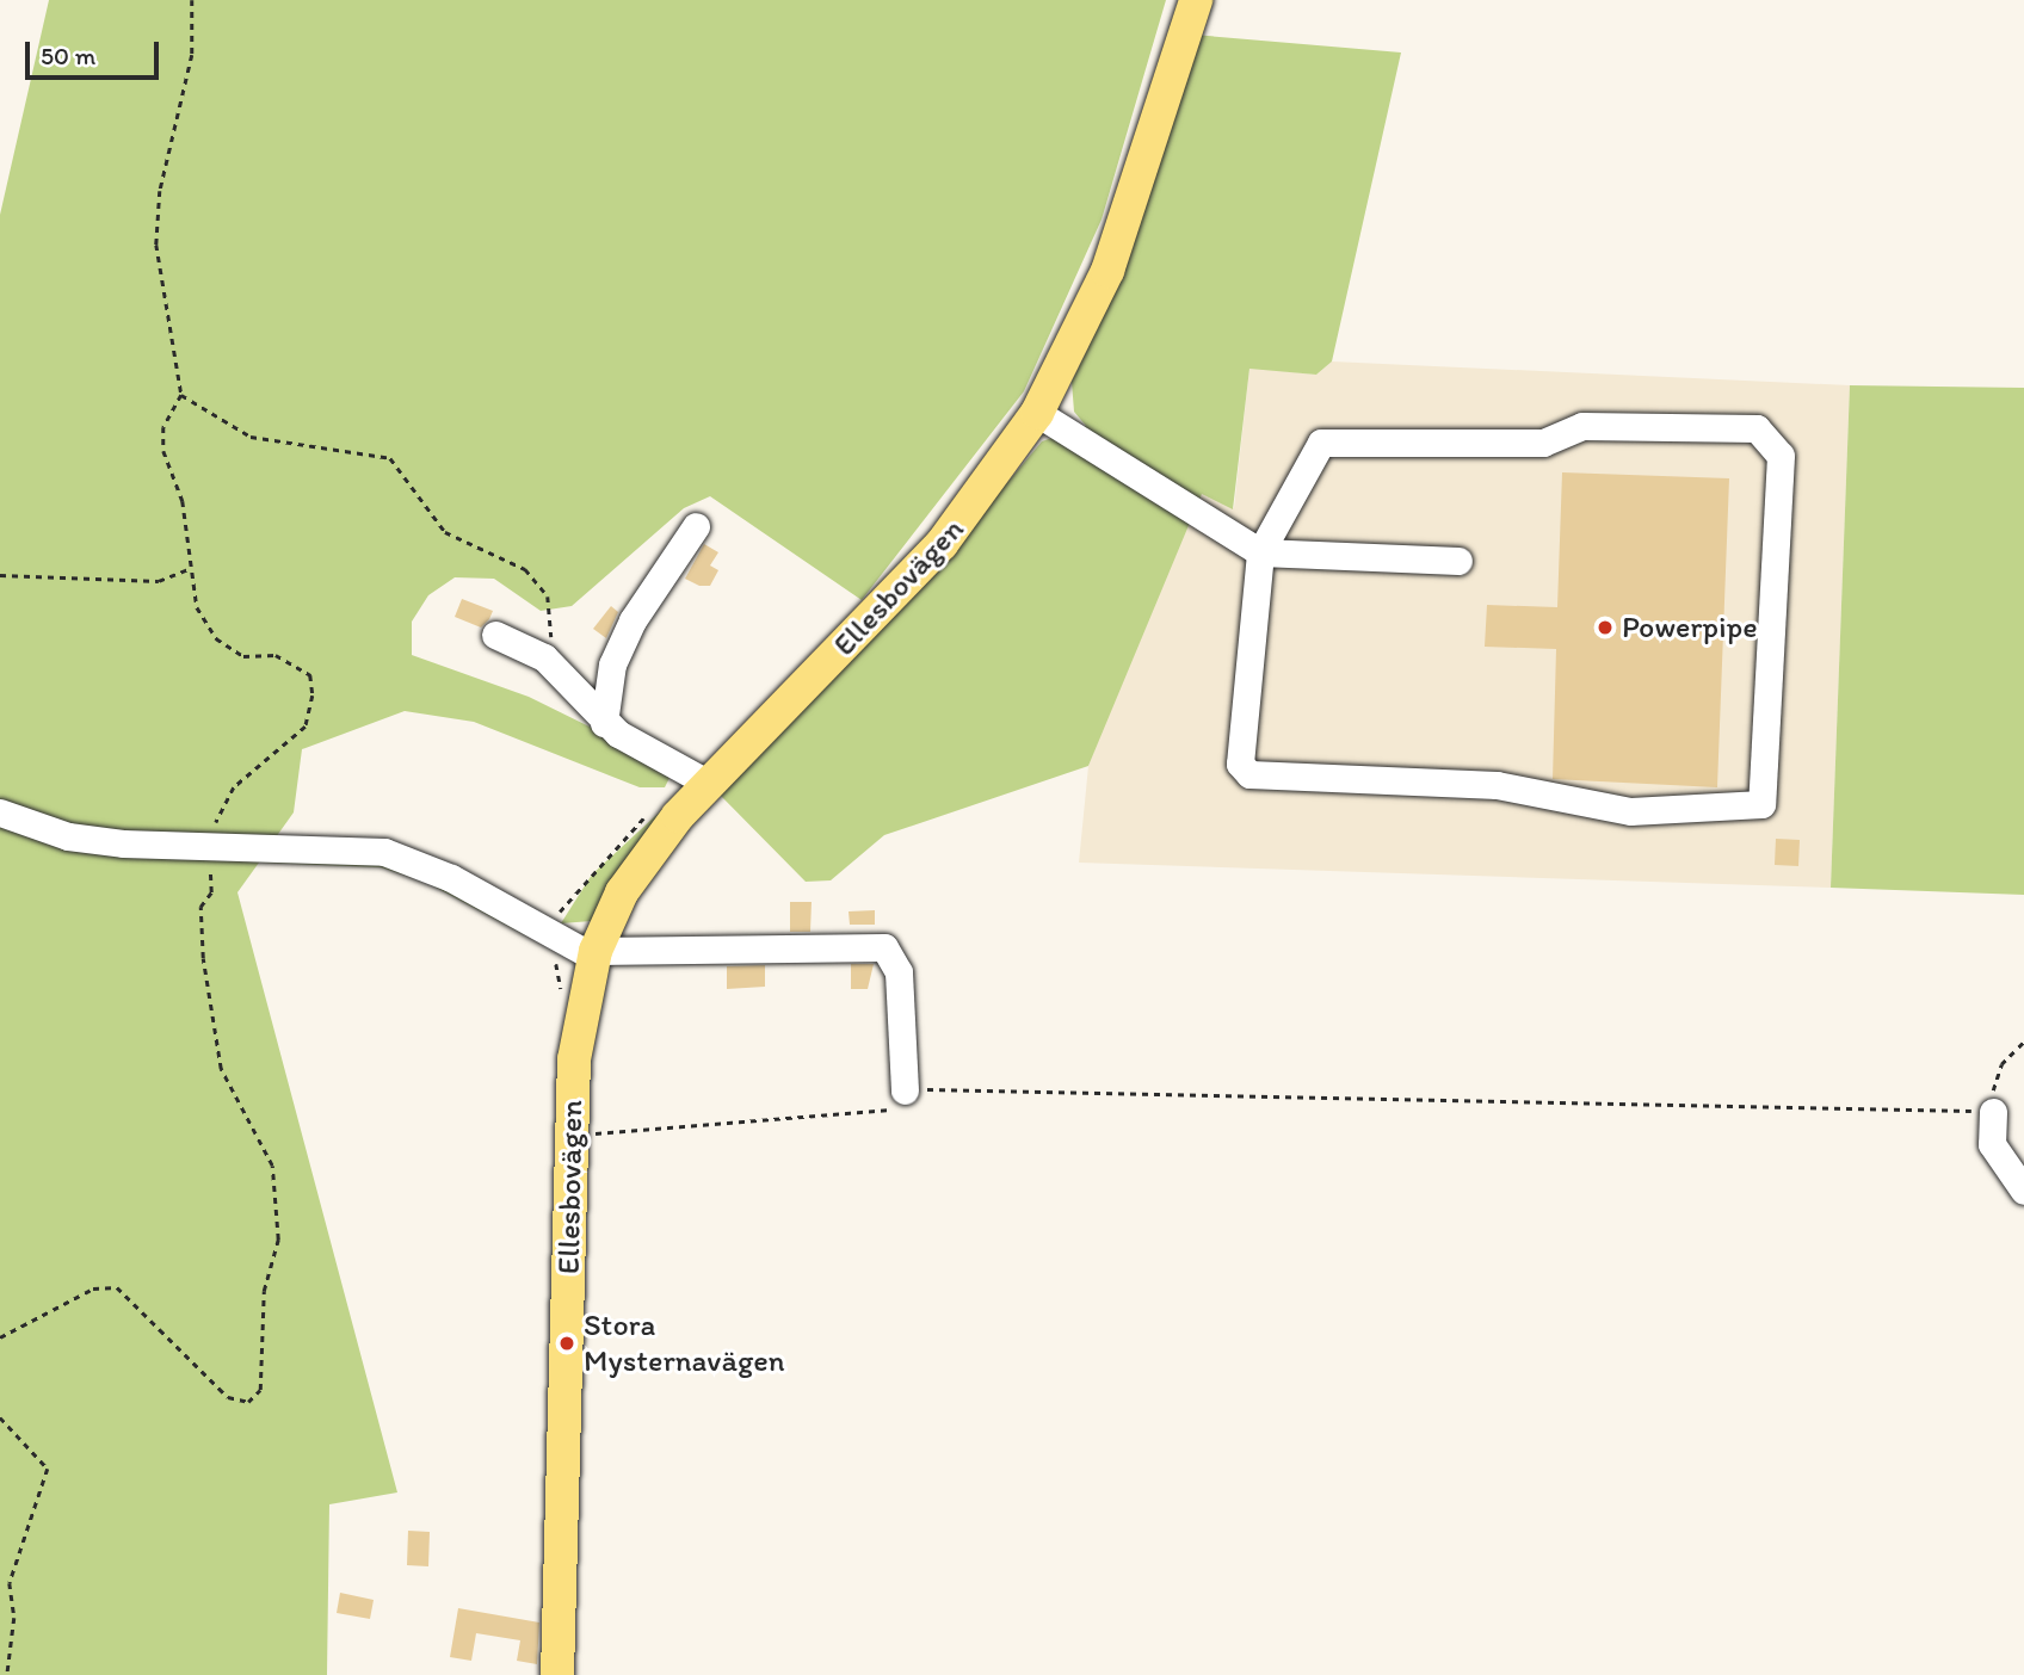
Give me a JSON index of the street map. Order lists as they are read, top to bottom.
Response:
{
  "streets": {
    "main road": ["Ellesbovägen"]
  },
  "places": ["Powerpipe", "Stora Mysternavägen"],
  "scale_bar": "50 m"
}
